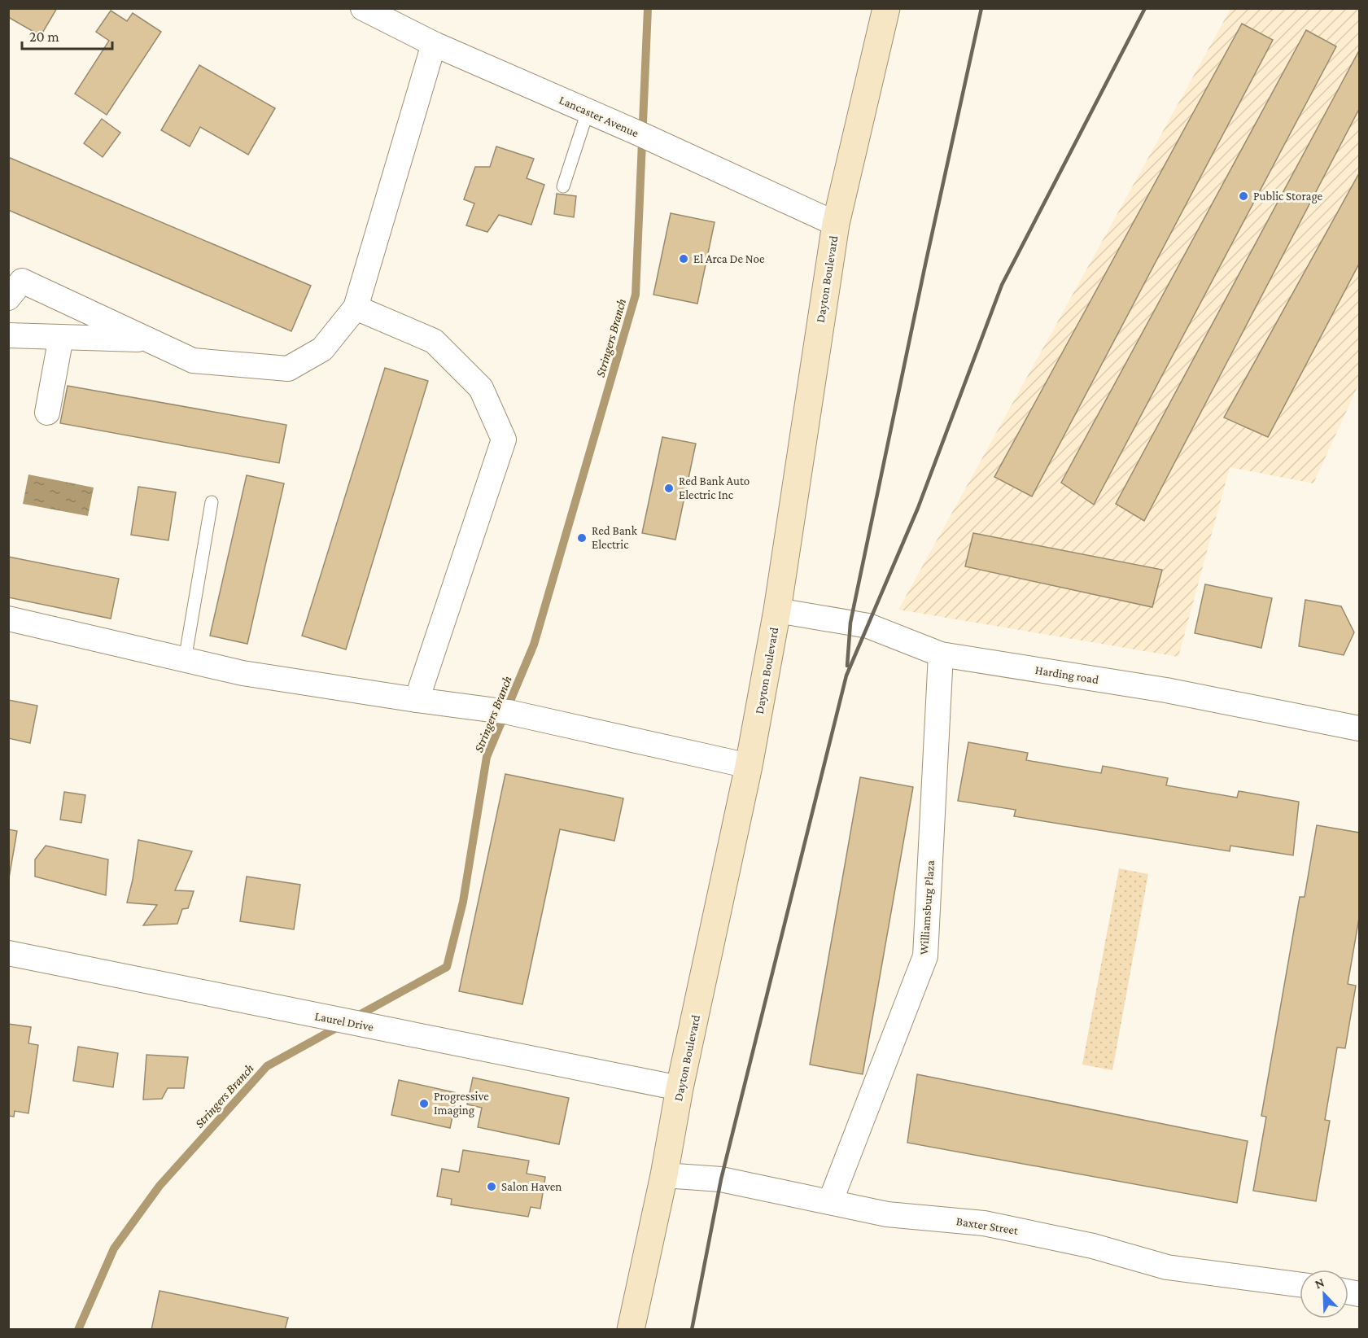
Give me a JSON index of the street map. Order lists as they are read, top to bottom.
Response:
{
  "streets": {
    "main road": ["Dayton Boulevard"],
    "street": [
      "Lancaster Avenue",
      "Harding road",
      "Williamsburg Plaza",
      "Laurel Drive",
      "Baxter Street"
    ]
  },
  "crossings": [
    ["Lancaster Avenue", "Dayton Boulevard"],
    ["Dayton Boulevard", "Harding road"],
    ["Dayton Boulevard", "Laurel Drive"],
    ["Dayton Boulevard", "Baxter Street"],
    ["Harding road", "Williamsburg Plaza"],
    ["Williamsburg Plaza", "Baxter Street"]
  ],
  "water": ["Stringers Branch"],
  "places": [
    "Public Storage",
    "El Arca De Noe",
    "Red Bank Auto Electric Inc",
    "Red Bank Electric",
    "Progressive Imaging",
    "Salon Haven"
  ],
  "scale_bar": "20 m",
  "north": "top left"
}
